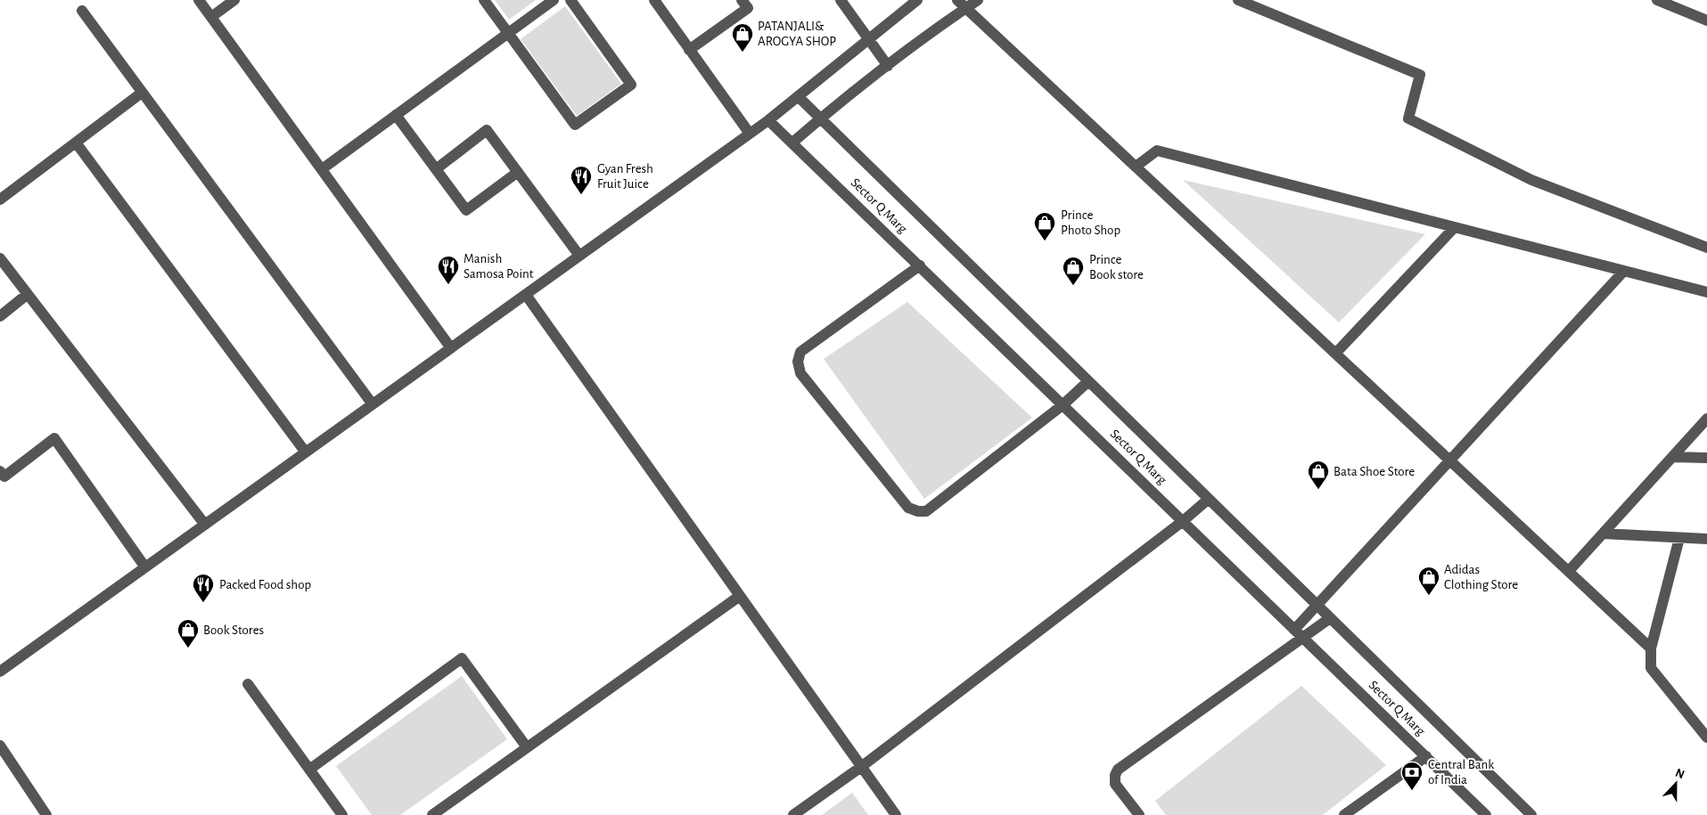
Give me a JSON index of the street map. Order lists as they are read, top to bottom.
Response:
{
  "streets": {
    "street": ["Sector Q Marg"]
  },
  "places": {
    "shop": [
      "PATANJALI& AROGYA SHOP",
      "Prince Photo Shop",
      "Prince Book store",
      "Bata Shoe Store",
      "Adidas Clothing Store",
      "Book Stores"
    ],
    "restaurant": ["Gyan Fresh Fruit Juice", "Manish Samosa Point", "Packed Food shop"],
    "bank": ["Central Bank of India"]
  },
  "north": "top"
}
